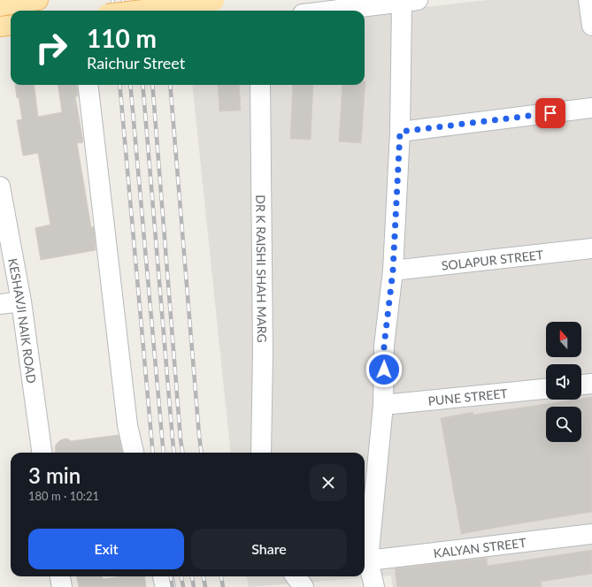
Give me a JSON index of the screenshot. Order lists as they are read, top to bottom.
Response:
{
  "streets": {
    "street": [
      "SOLAPUR STREET",
      "DR K RAISHI SHAH MARG",
      "KESHAVJI NAIK ROAD",
      "PUNE STREET",
      "KALYAN STREET"
    ]
  },
  "north": "top",
  "page": {
    "turn": ["110 m", "Raichur Street"],
    "heading": ["3 min", "180 m · 10:21"],
    "buttons": ["Exit", "Share"]
  }
}
